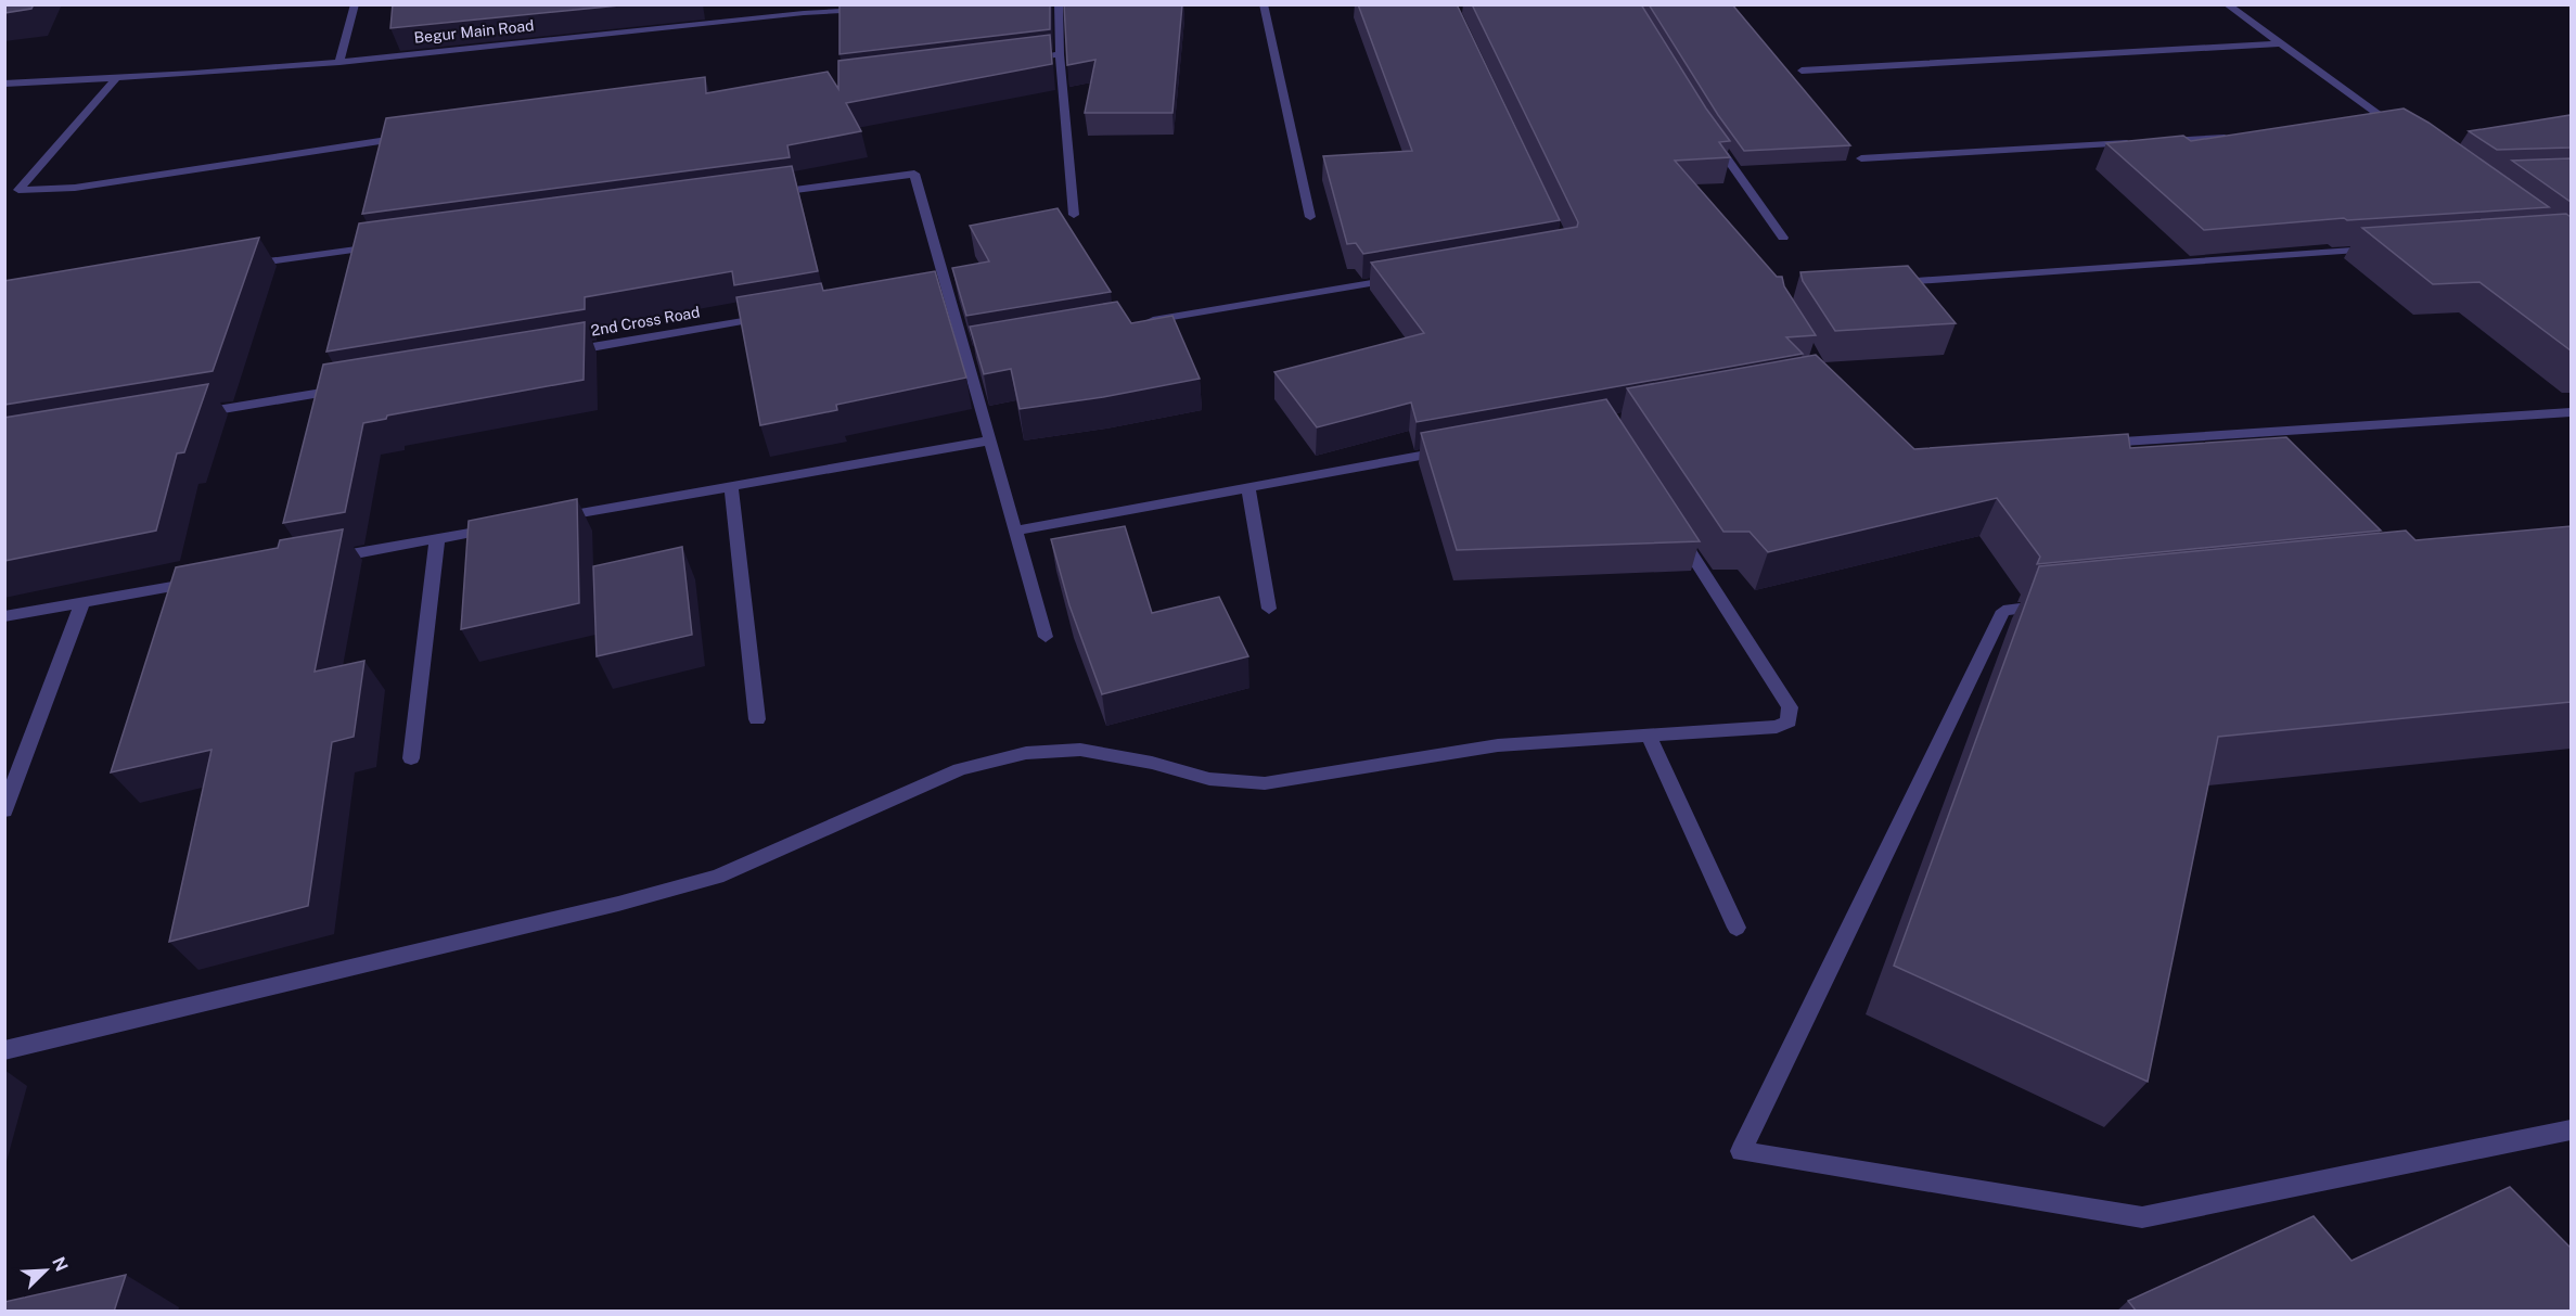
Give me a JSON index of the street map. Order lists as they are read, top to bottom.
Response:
{
  "streets": {
    "street": ["Begur Main Road", "2nd Cross Road"]
  },
  "north": "top right"
}
